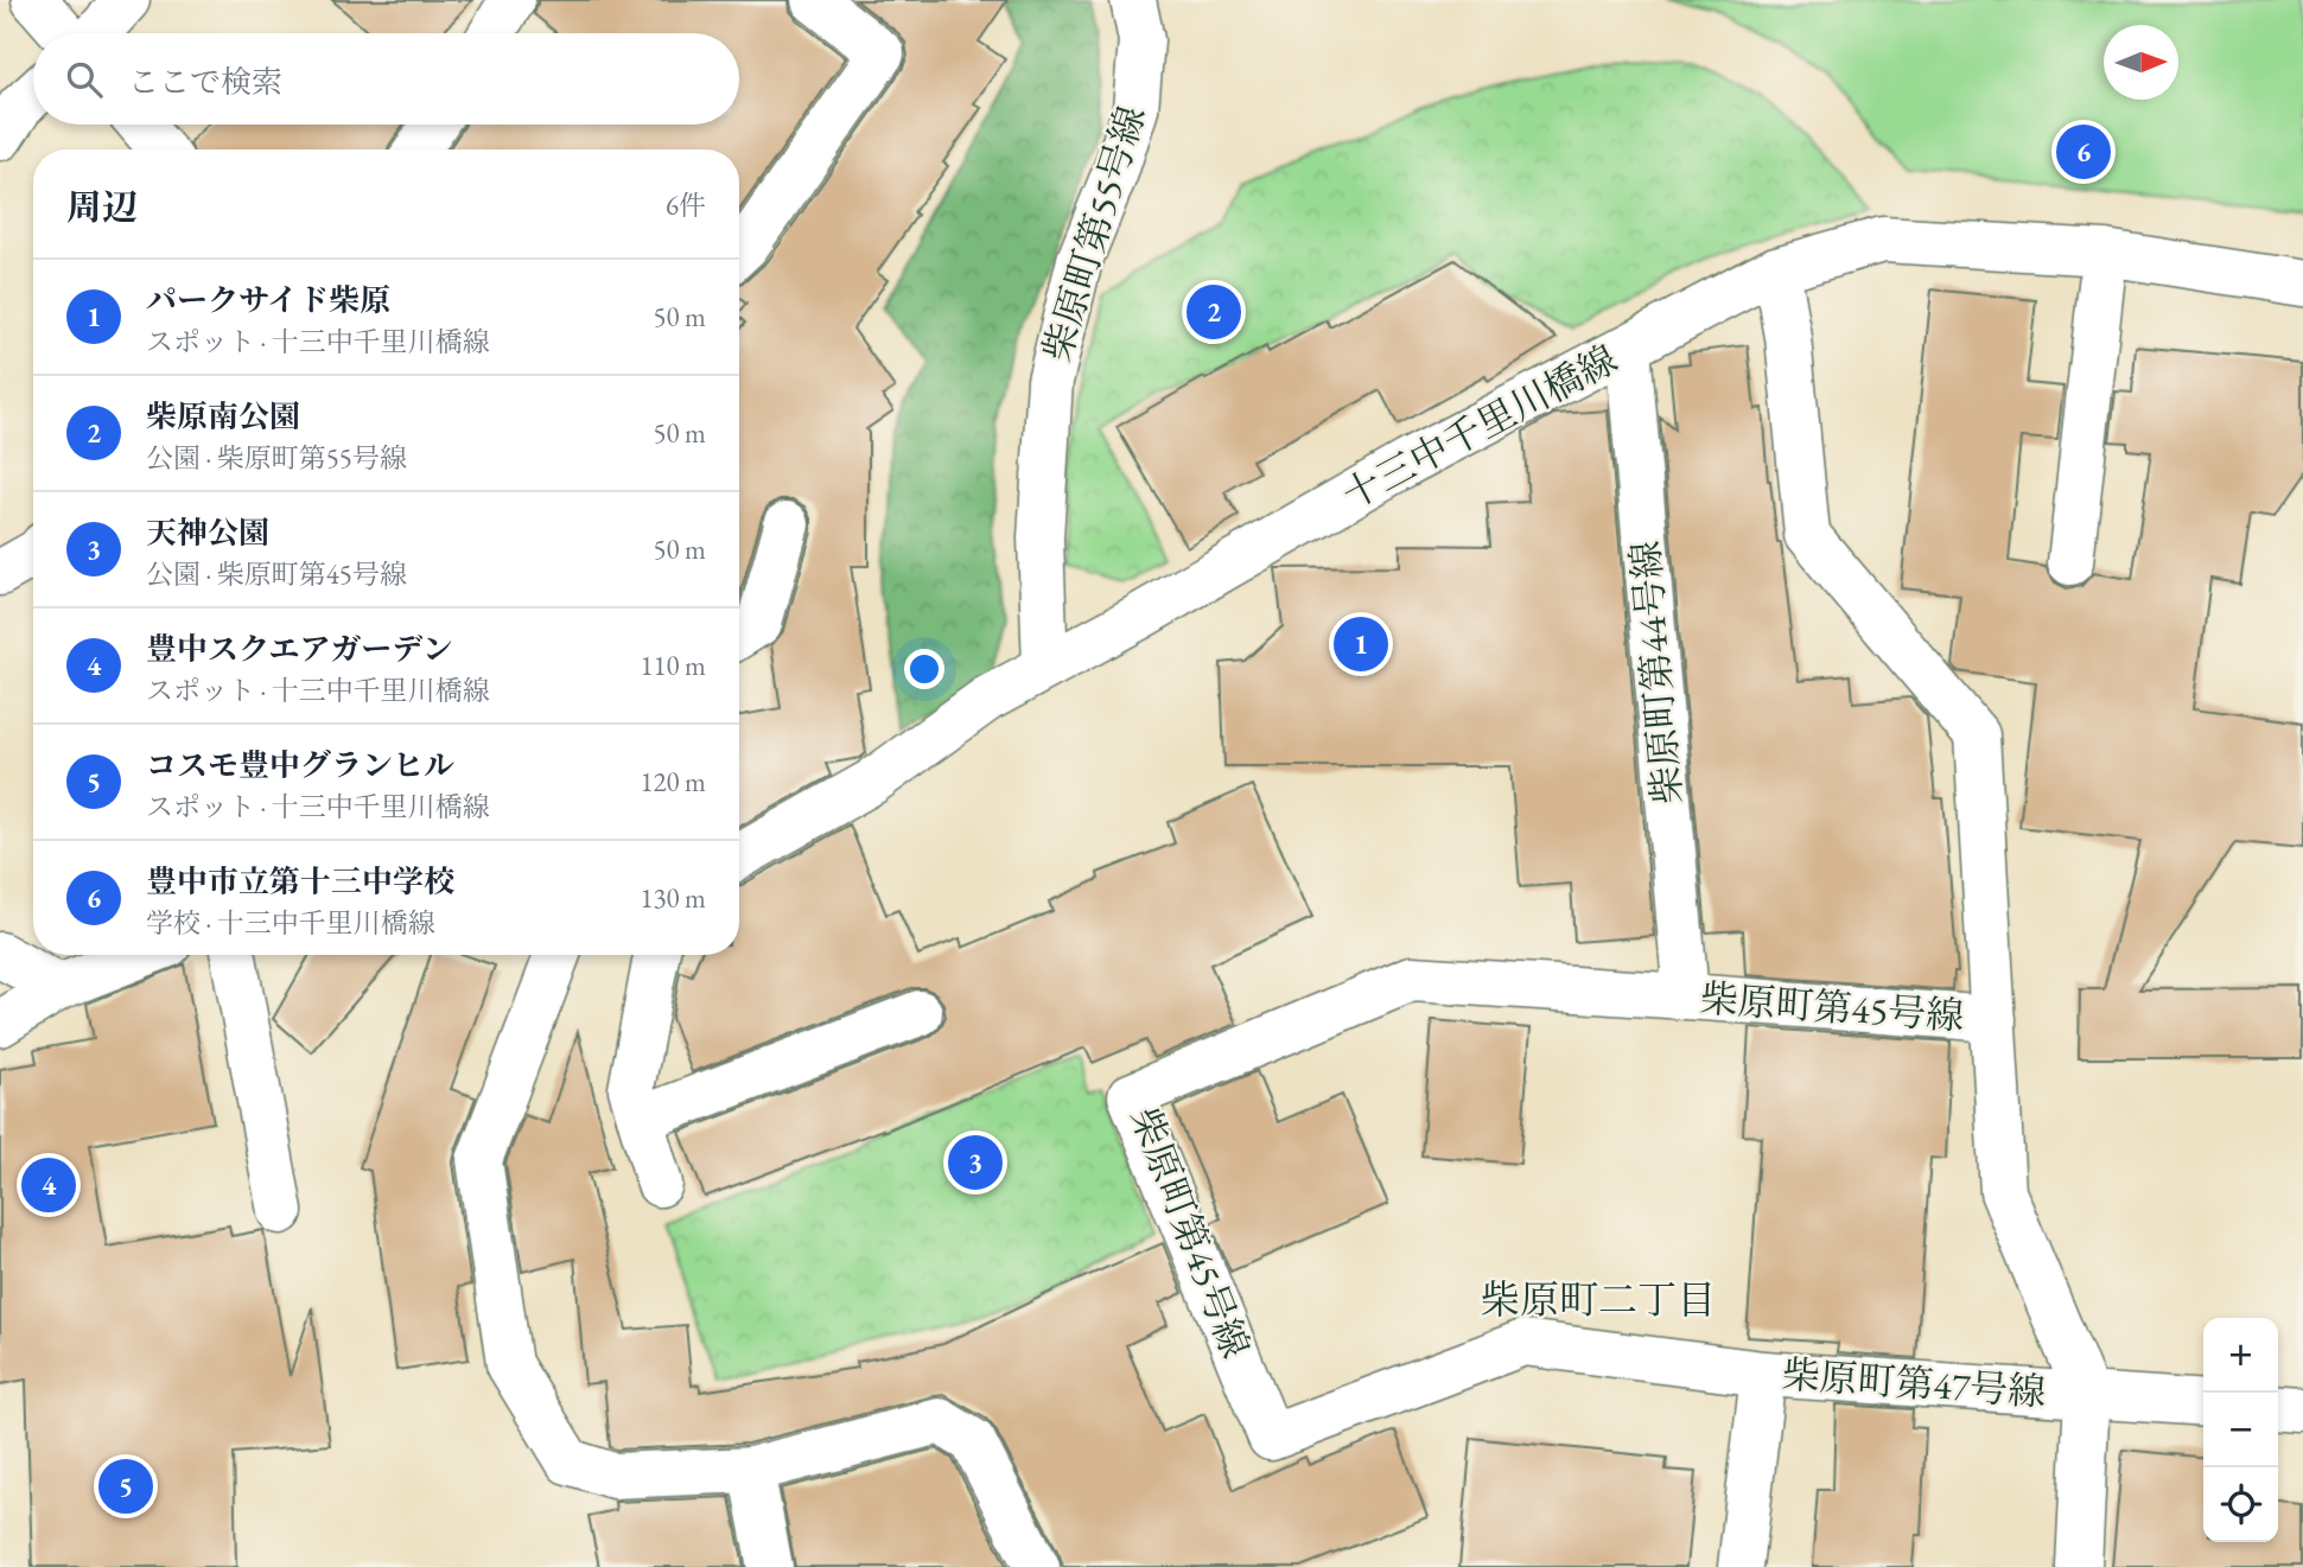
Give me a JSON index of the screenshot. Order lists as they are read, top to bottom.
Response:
{
  "streets": {
    "street": [
      "柴原町第55号線",
      "十三中千里川橋線",
      "柴原町第44号線",
      "柴原町第45号線",
      "柴原町第47号線"
    ]
  },
  "crossings": [
    ["柴原町第55号線", "十三中千里川橋線"],
    ["十三中千里川橋線", "柴原町第44号線"],
    ["柴原町第44号線", "柴原町第45号線"],
    ["柴原町第45号線", "柴原町第47号線"]
  ],
  "districts": ["柴原町二丁目"],
  "north": "right",
  "page": {
    "search": "ここで検索",
    "pins": [
      "6",
      "2",
      "1",
      "3",
      "4",
      "5"
    ],
    "heading": ["周辺", "6件"],
    "list": [
      {
        "mark": "1",
        "name": "パークサイド柴原",
        "note": "スポット · 十三中千里川橋線",
        "value": "50 m"
      },
      {
        "mark": "2",
        "name": "柴原南公園",
        "note": "公園 · 柴原町第55号線",
        "value": "50 m"
      },
      {
        "mark": "3",
        "name": "天神公園",
        "note": "公園 · 柴原町第45号線",
        "value": "50 m"
      },
      {
        "mark": "4",
        "name": "豊中スクエアガーデン",
        "note": "スポット · 十三中千里川橋線",
        "value": "110 m"
      },
      {
        "mark": "5",
        "name": "コスモ豊中グランヒル",
        "note": "スポット · 十三中千里川橋線",
        "value": "120 m"
      },
      {
        "mark": "6",
        "name": "豊中市立第十三中学校",
        "note": "学校 · 十三中千里川橋線",
        "value": "130 m"
      }
    ],
    "map_buttons": ["+", "−"]
  }
}
